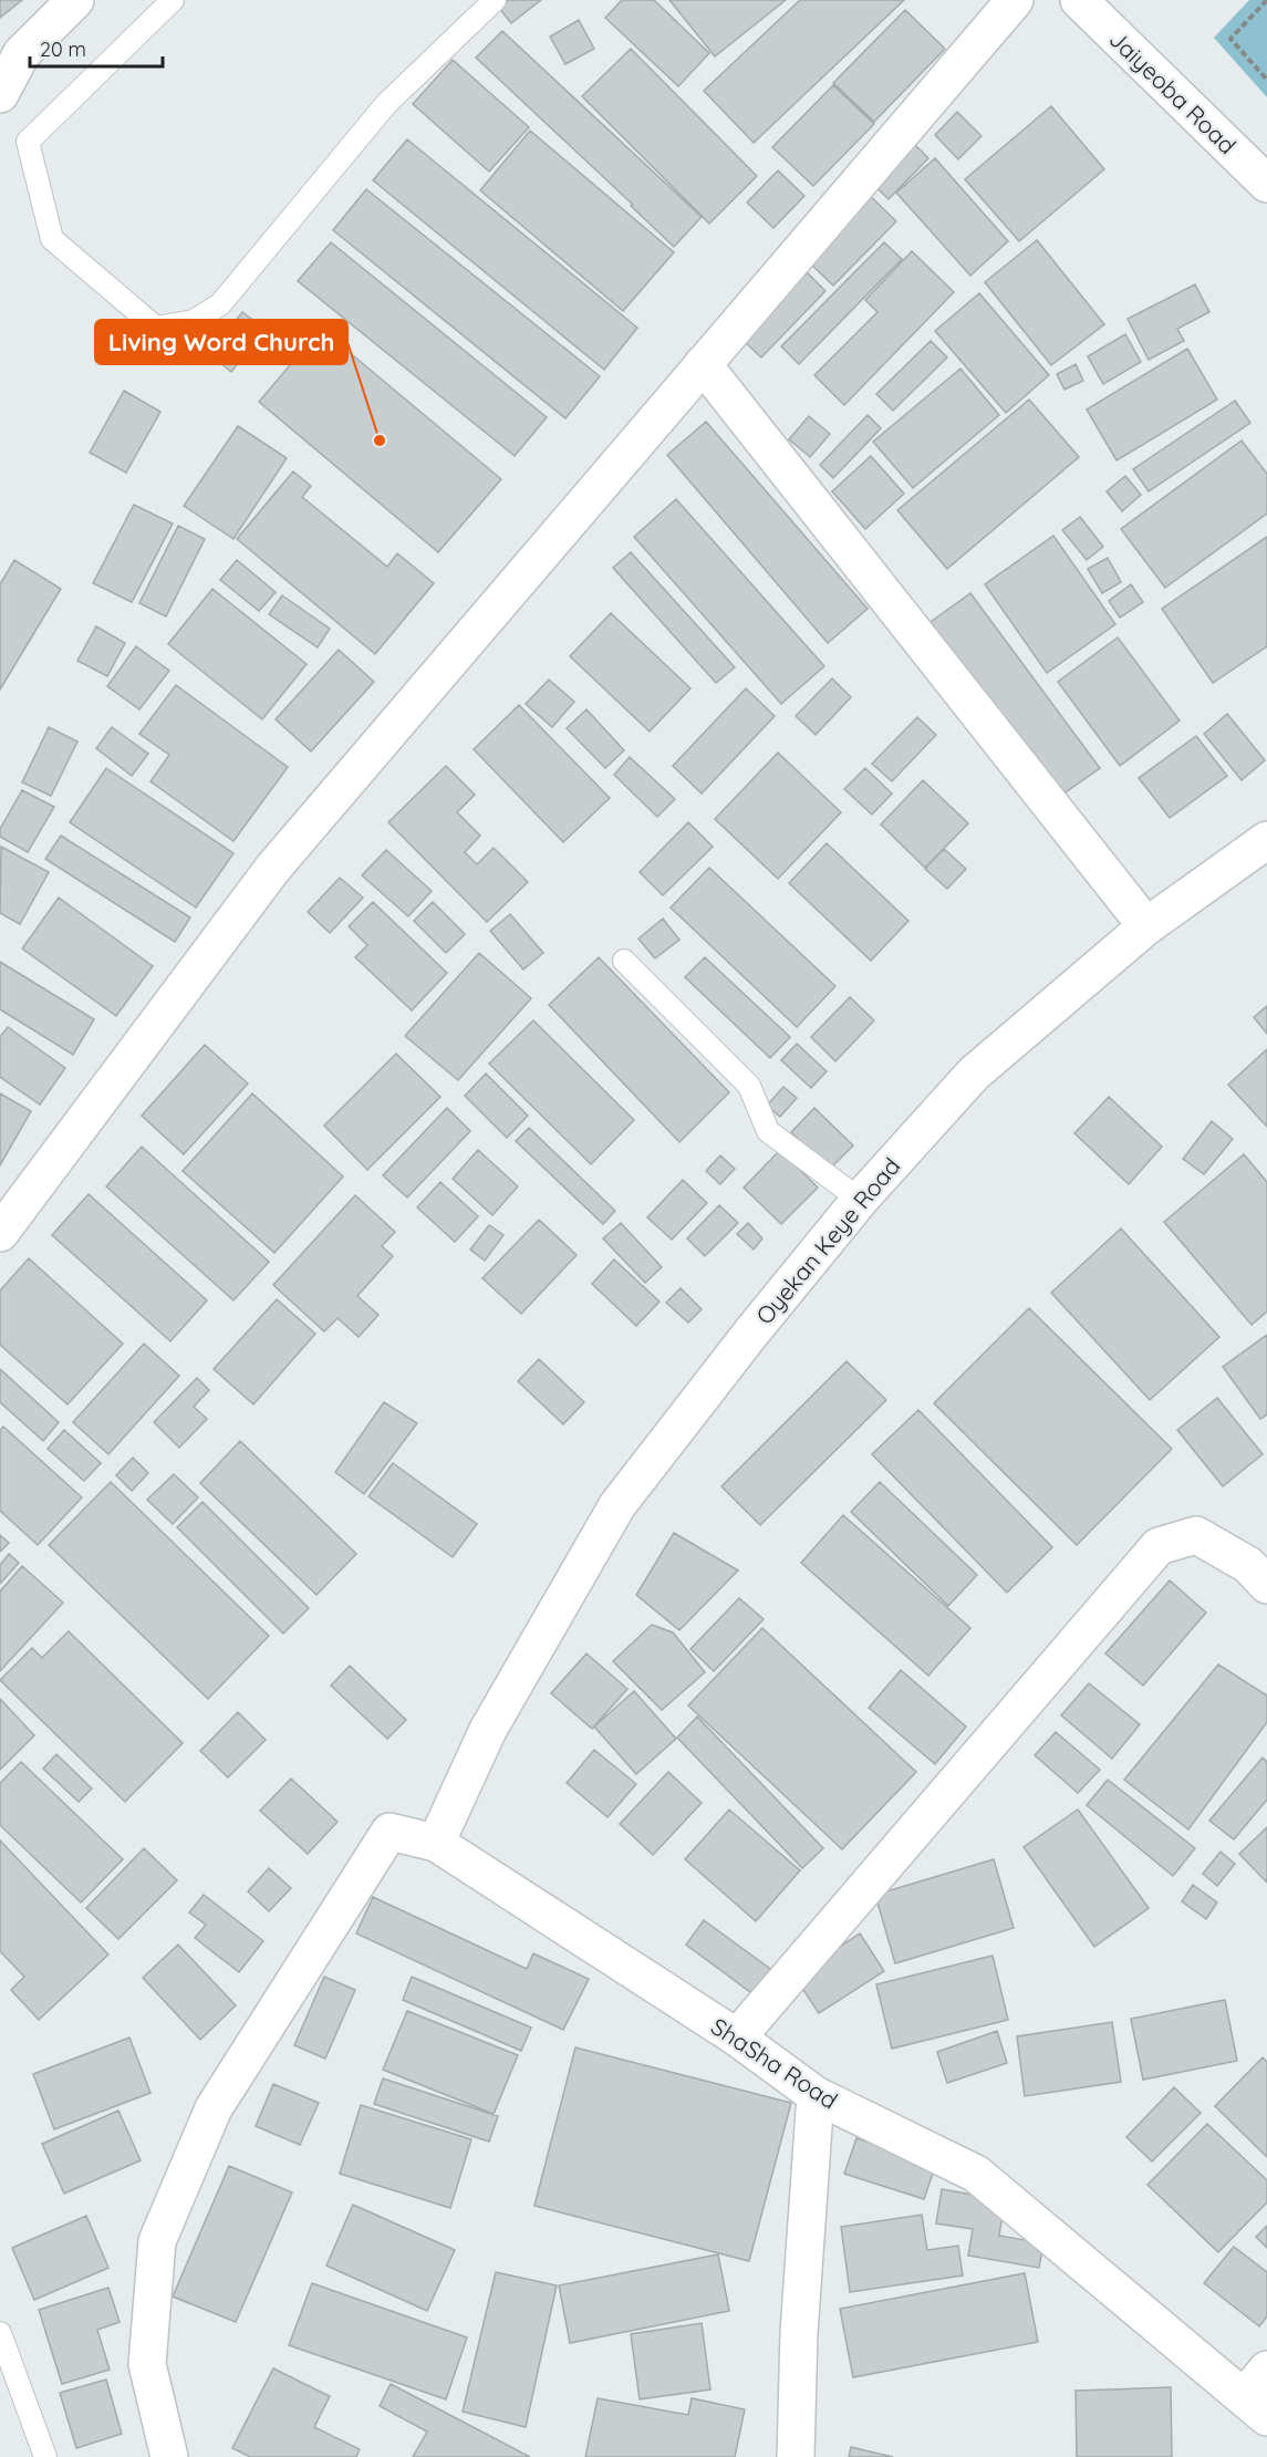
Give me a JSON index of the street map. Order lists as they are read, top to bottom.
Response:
{
  "streets": {
    "street": ["Jaiyeoba Road", "Oyekan Keye Road", "ShaSha Road"]
  },
  "crossings": [
    ["Oyekan Keye Road", "ShaSha Road"]
  ],
  "places": ["Living Word Church"],
  "scale_bar": "20 m"
}
